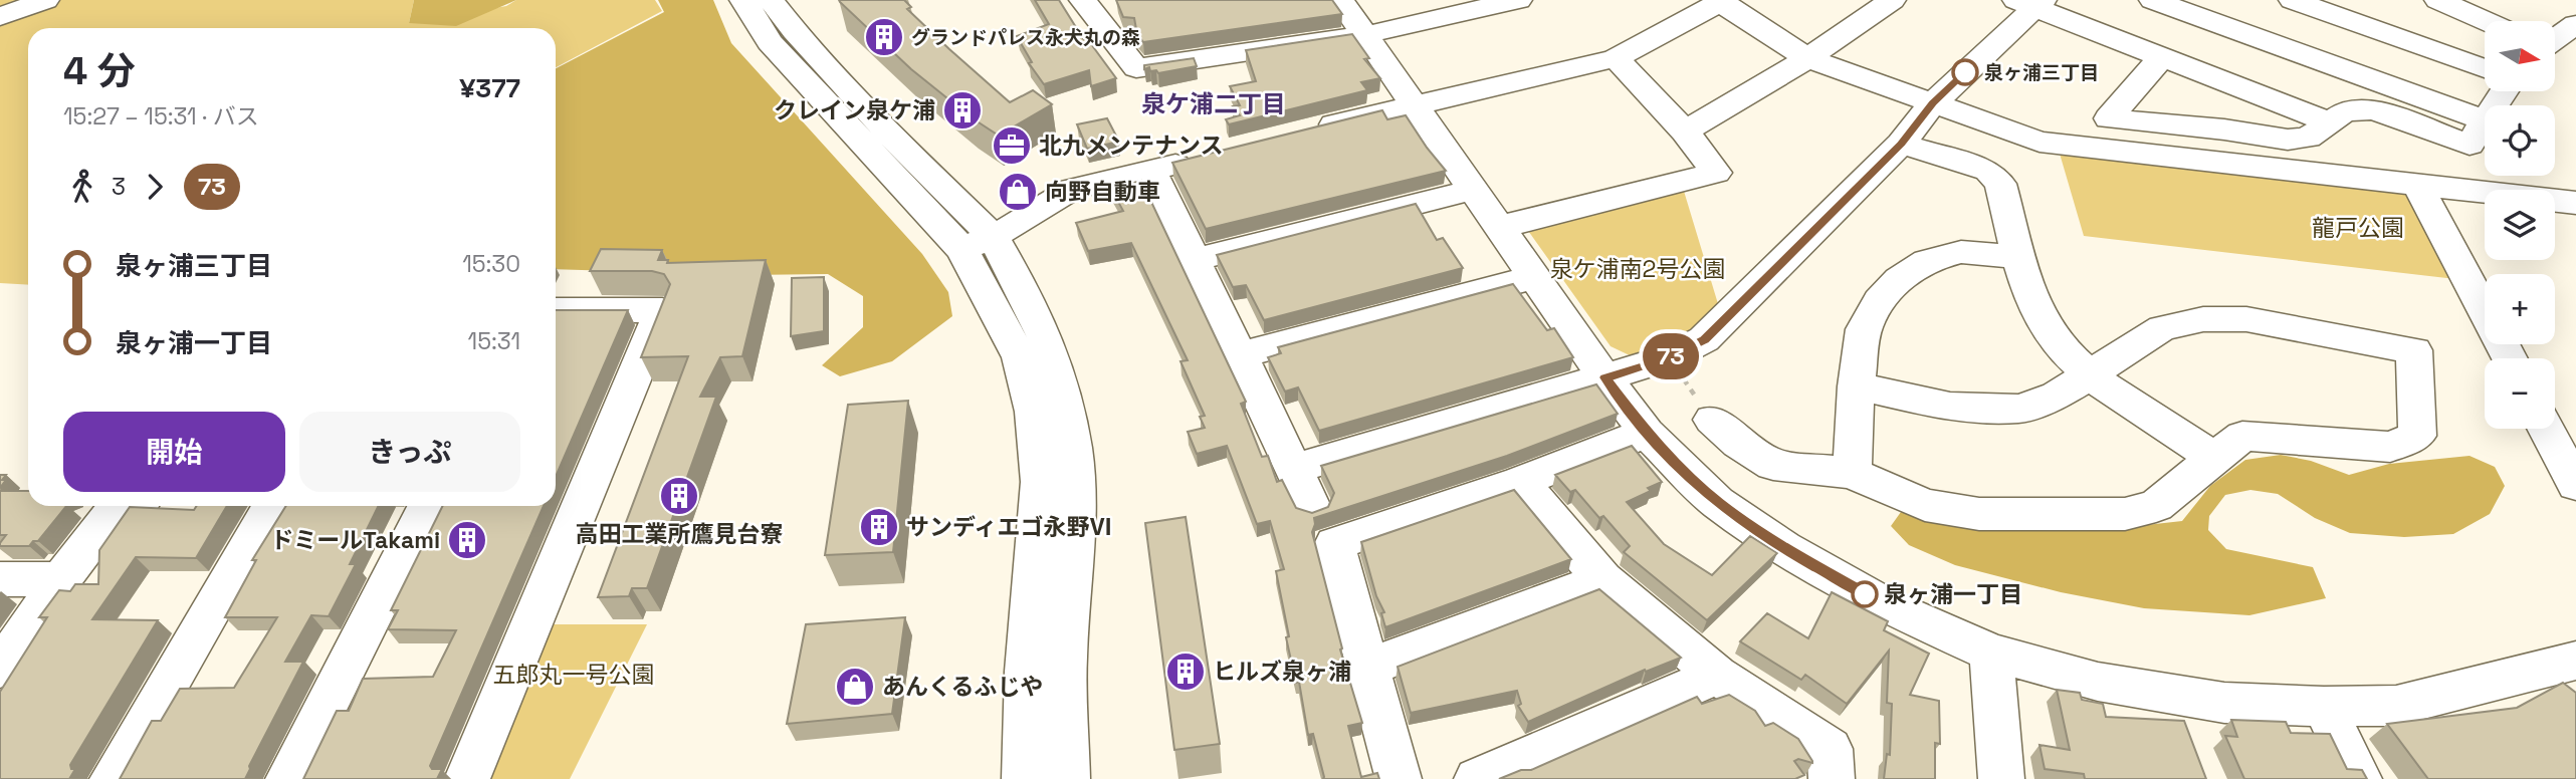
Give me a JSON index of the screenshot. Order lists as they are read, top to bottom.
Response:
{
  "districts": ["泉ケ浦二丁目"],
  "parks": ["龍戸公園", "泉ケ浦南2号公園", "五郎丸一号公園"],
  "places": {
    "building": [
      "グランドパレス永犬丸の森",
      "クレイン泉ケ浦",
      "高田工業所鷹見台寮",
      "サンディエゴ永野Ⅵ",
      "ドミールTakami",
      "ヒルズ泉ヶ浦"
    ],
    "other": ["泉ヶ浦三丁目", "泉ヶ浦一丁目"],
    "office": ["北九メンテナンス"],
    "shop": ["向野自動車", "あんくるふじや"]
  },
  "lines": ["bus line 73"],
  "north": "right",
  "page": {
    "on_map": "73",
    "map_buttons": ["+", "−"],
    "heading": ["4 分", "15:27 – 15:31 · バス", "¥377"],
    "legs": ["3", "73"],
    "list": [
      {
        "name": "泉ヶ浦三丁目",
        "value": "15:30"
      },
      {
        "name": "泉ヶ浦一丁目",
        "value": "15:31"
      }
    ],
    "buttons": ["開始", "きっぷ"]
  }
}
